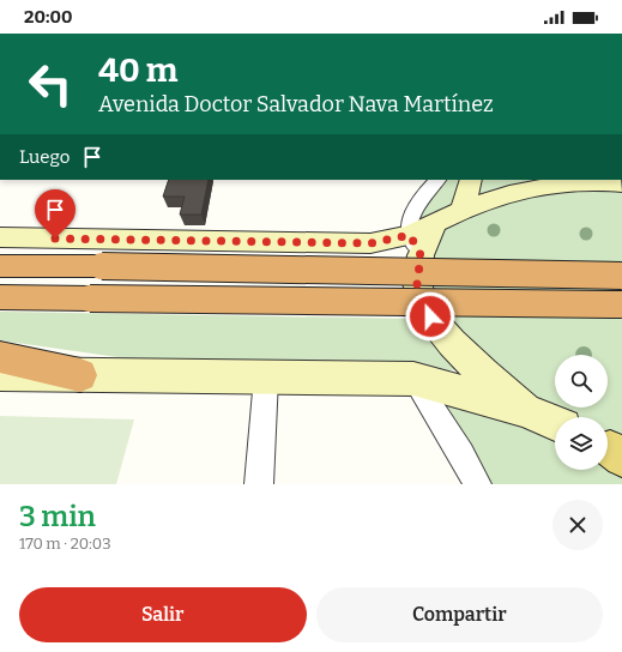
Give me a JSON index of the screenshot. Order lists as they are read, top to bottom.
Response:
{
  "page": {
    "status": "20:00",
    "turn": ["40 m", "Avenida Doctor Salvador Nava Martínez"],
    "then": "Luego",
    "heading": ["3 min", "170 m · 20:03"],
    "buttons": ["Salir", "Compartir"]
  }
}
